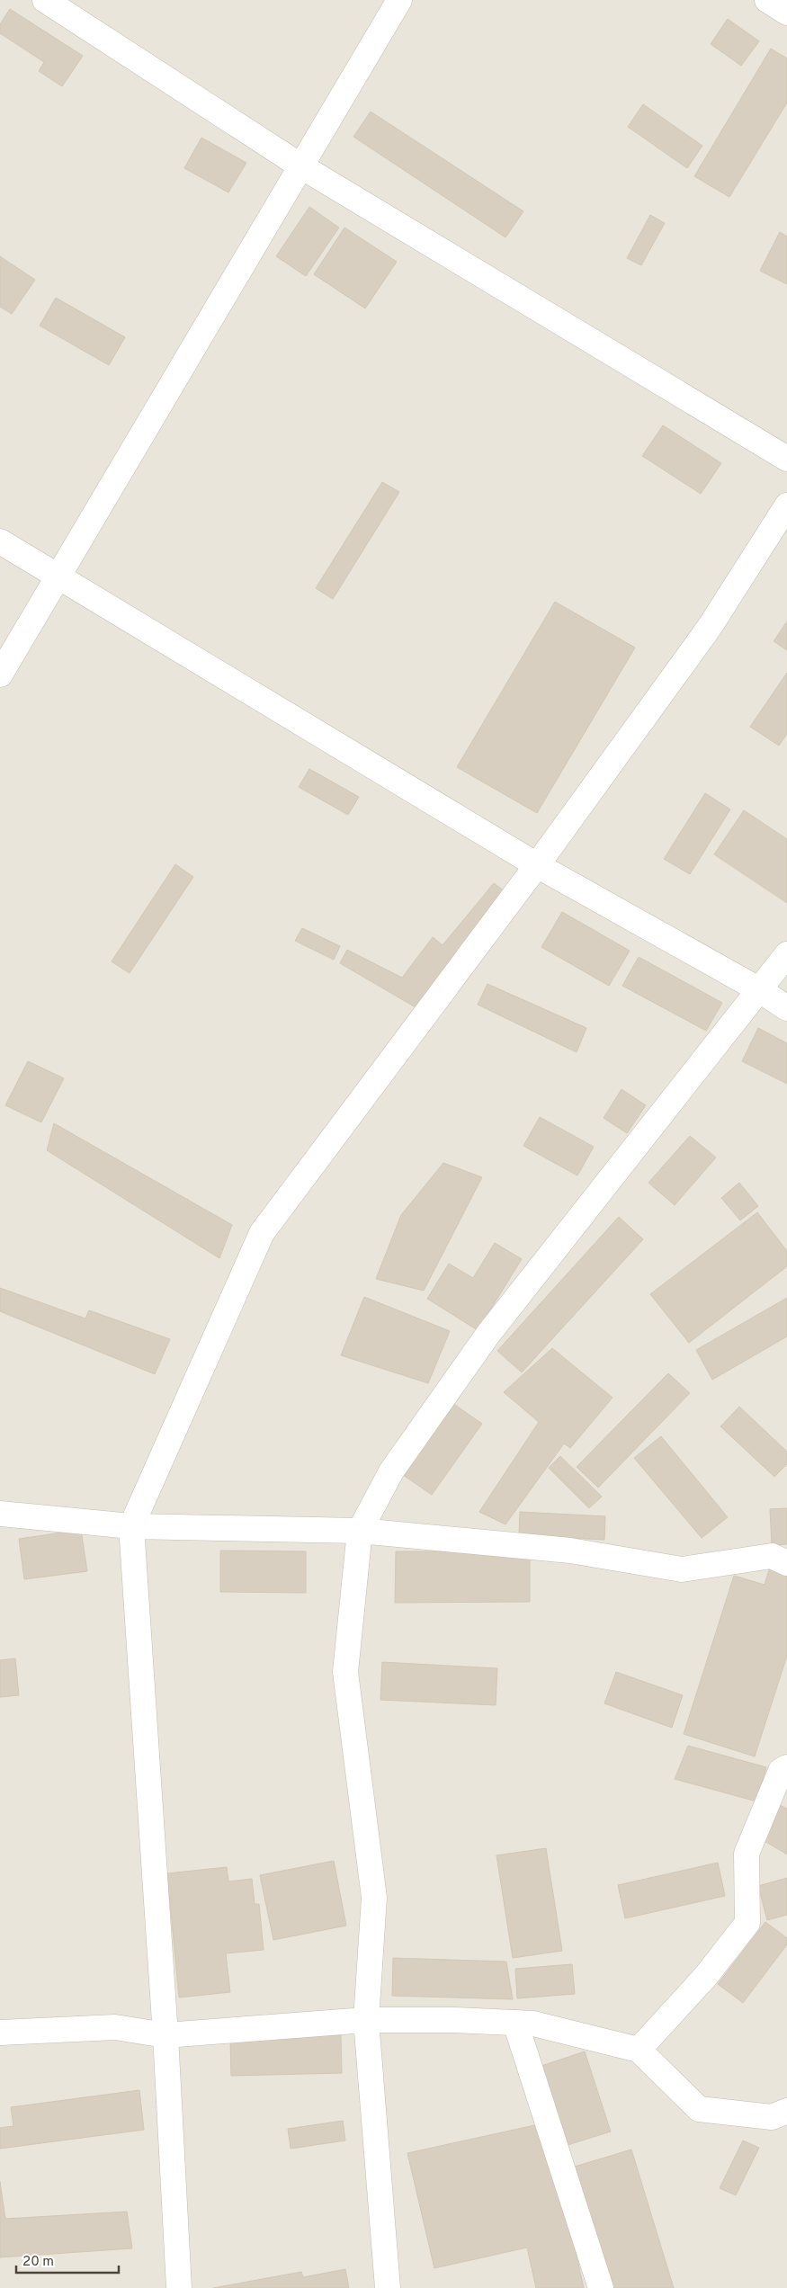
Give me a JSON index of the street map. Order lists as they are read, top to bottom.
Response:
{
  "scale_bar": "20 m"
}
